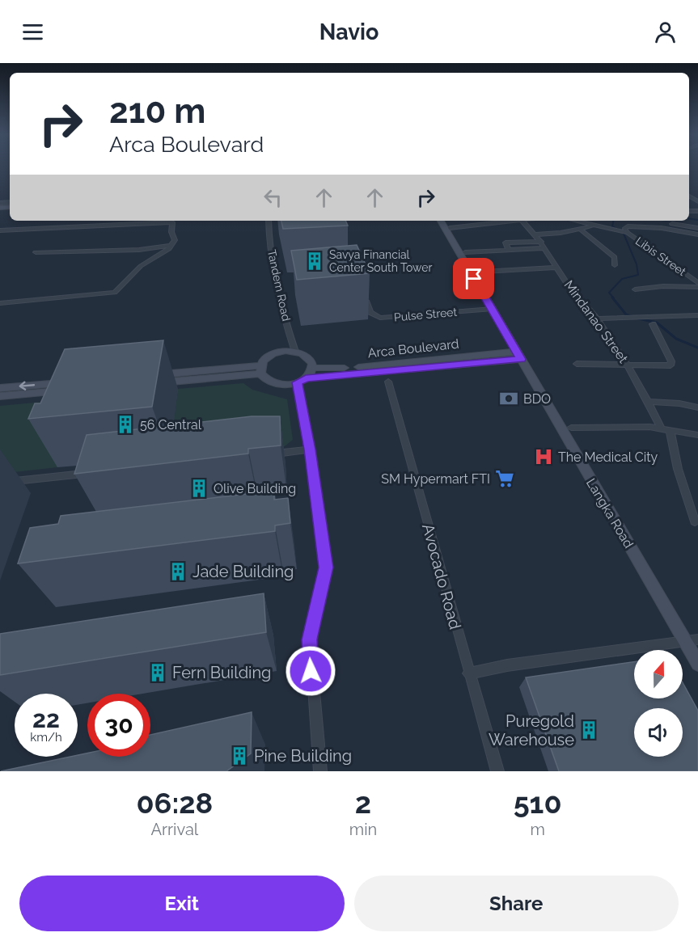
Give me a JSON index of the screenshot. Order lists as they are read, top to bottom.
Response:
{
  "streets": {
    "street": [
      "Libis Street",
      "Tandem Road",
      "Pulse Street",
      "Mindanao Street",
      "Arca Boulevard",
      "Langka Road",
      "Avocado Road"
    ]
  },
  "crossings": [
    ["Libis Street", "Mindanao Street"],
    ["Tandem Road", "Arca Boulevard"],
    ["Pulse Street", "Langka Road"],
    ["Arca Boulevard", "Langka Road"]
  ],
  "places": {
    "building": [
      "Savya Financial Center South Tower",
      "56 Central",
      "Olive Building",
      "Jade Building",
      "Fern Building",
      "Puregold Warehouse",
      "Pine Building"
    ],
    "bank": ["BDO"],
    "hospital": ["The Medical City"],
    "supermarket": ["SM Hypermart FTI"]
  },
  "north": "top",
  "page": {
    "header": "Navio",
    "turn": ["210 m", "Arca Boulevard"],
    "speed": "22 km/h",
    "limit": "30",
    "eta": [
      "06:28",
      "Arrival",
      "2",
      "min",
      "510",
      "m"
    ],
    "buttons": ["Exit", "Share"]
  }
}
